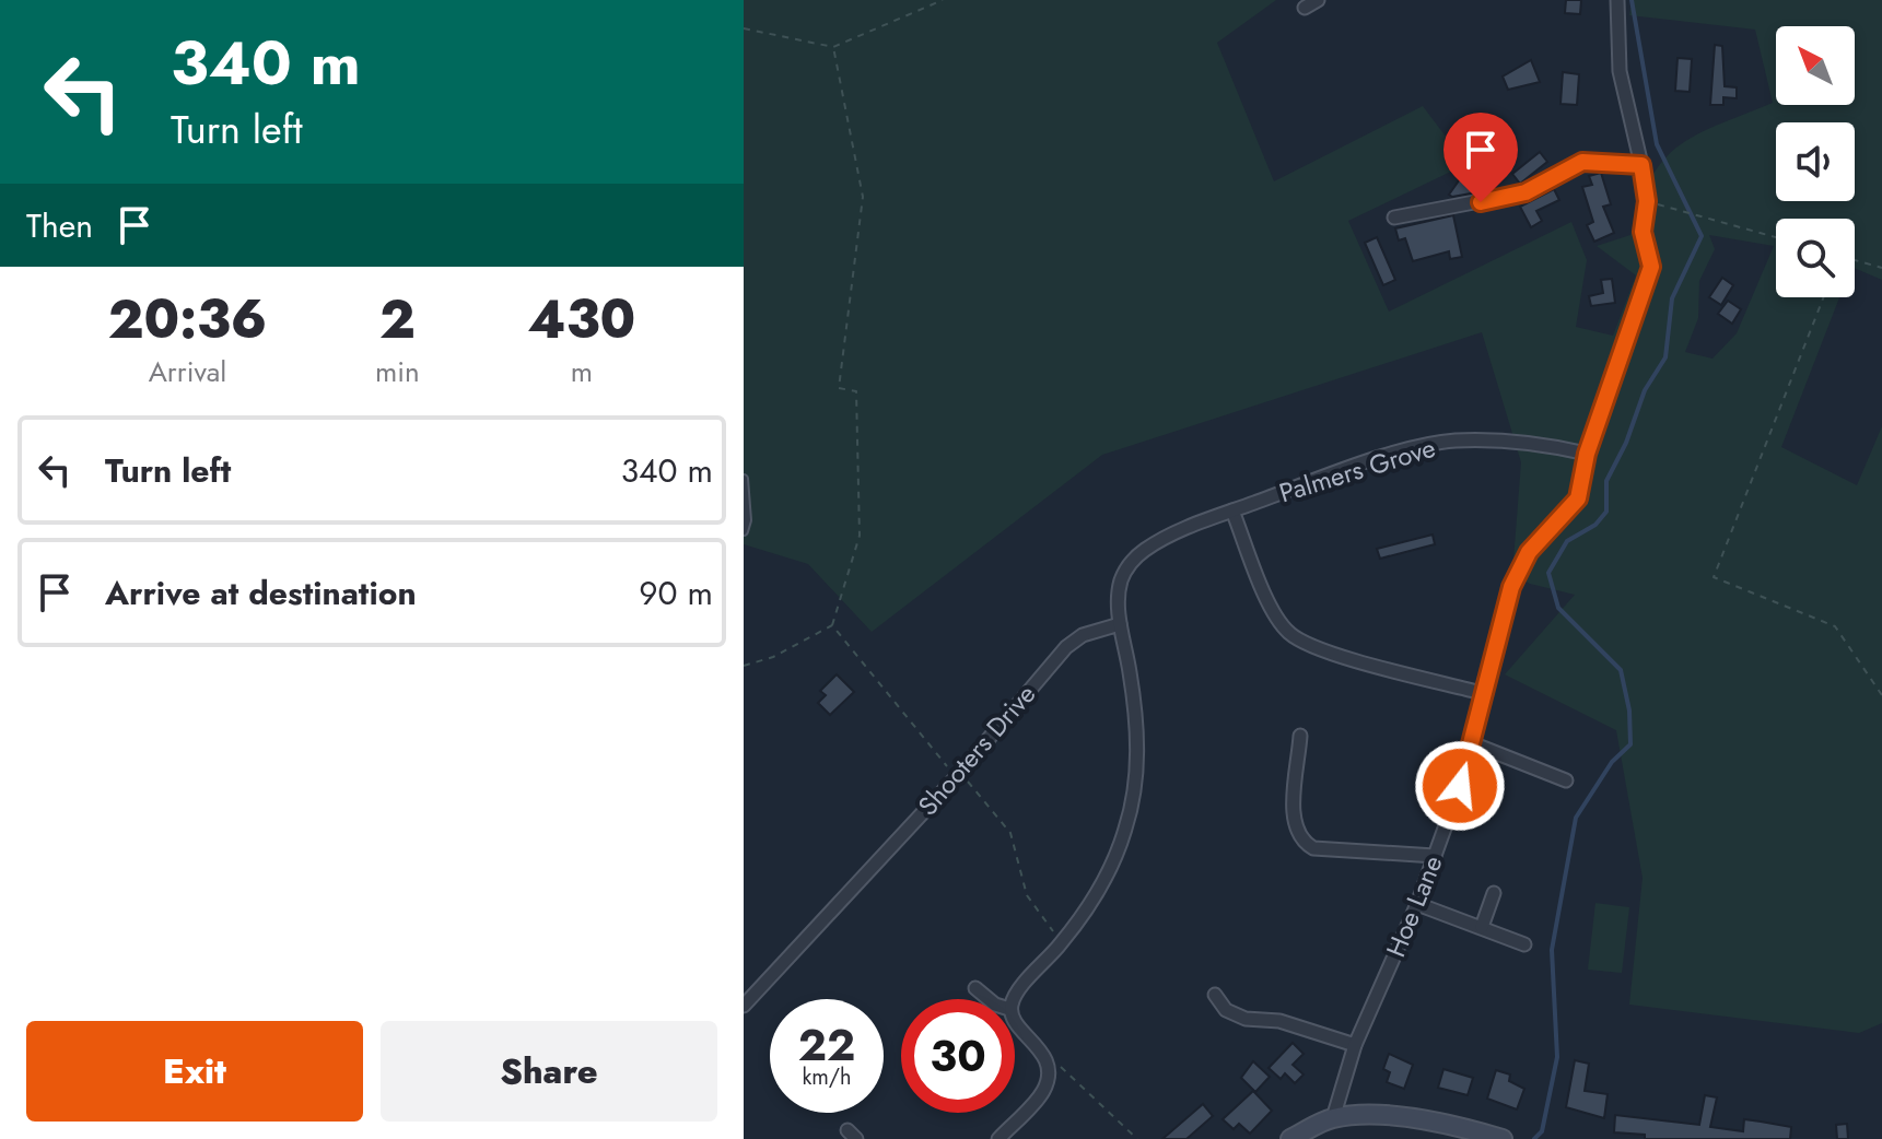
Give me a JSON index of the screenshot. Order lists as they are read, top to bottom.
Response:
{
  "streets": {
    "street": ["Palmers Grove", "Shooters Drive", "Hoe Lane"]
  },
  "crossings": [
    ["Palmers Grove", "Shooters Drive"],
    ["Palmers Grove", "Hoe Lane"]
  ],
  "north": "top left",
  "page": {
    "turn": ["340 m", "Turn left"],
    "then": "Then",
    "eta": [
      "20:36",
      "Arrival",
      "2",
      "min",
      "430",
      "m"
    ],
    "list": [
      {
        "name": "Turn left",
        "value": "340 m"
      },
      {
        "name": "Arrive at destination",
        "value": "90 m"
      }
    ],
    "speed": "22 km/h",
    "limit": "30",
    "buttons": ["Exit", "Share"]
  }
}
